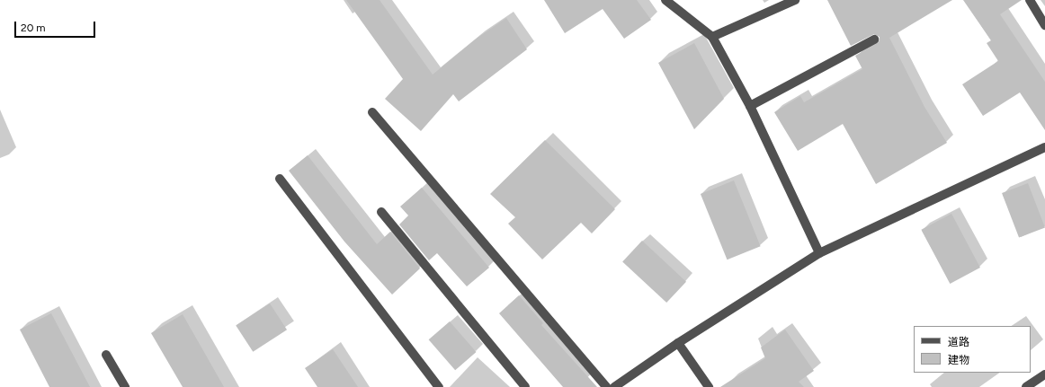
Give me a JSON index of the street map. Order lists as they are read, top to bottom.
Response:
{
  "legend": ["道路", "建物"],
  "scale_bar": "20 m"
}
